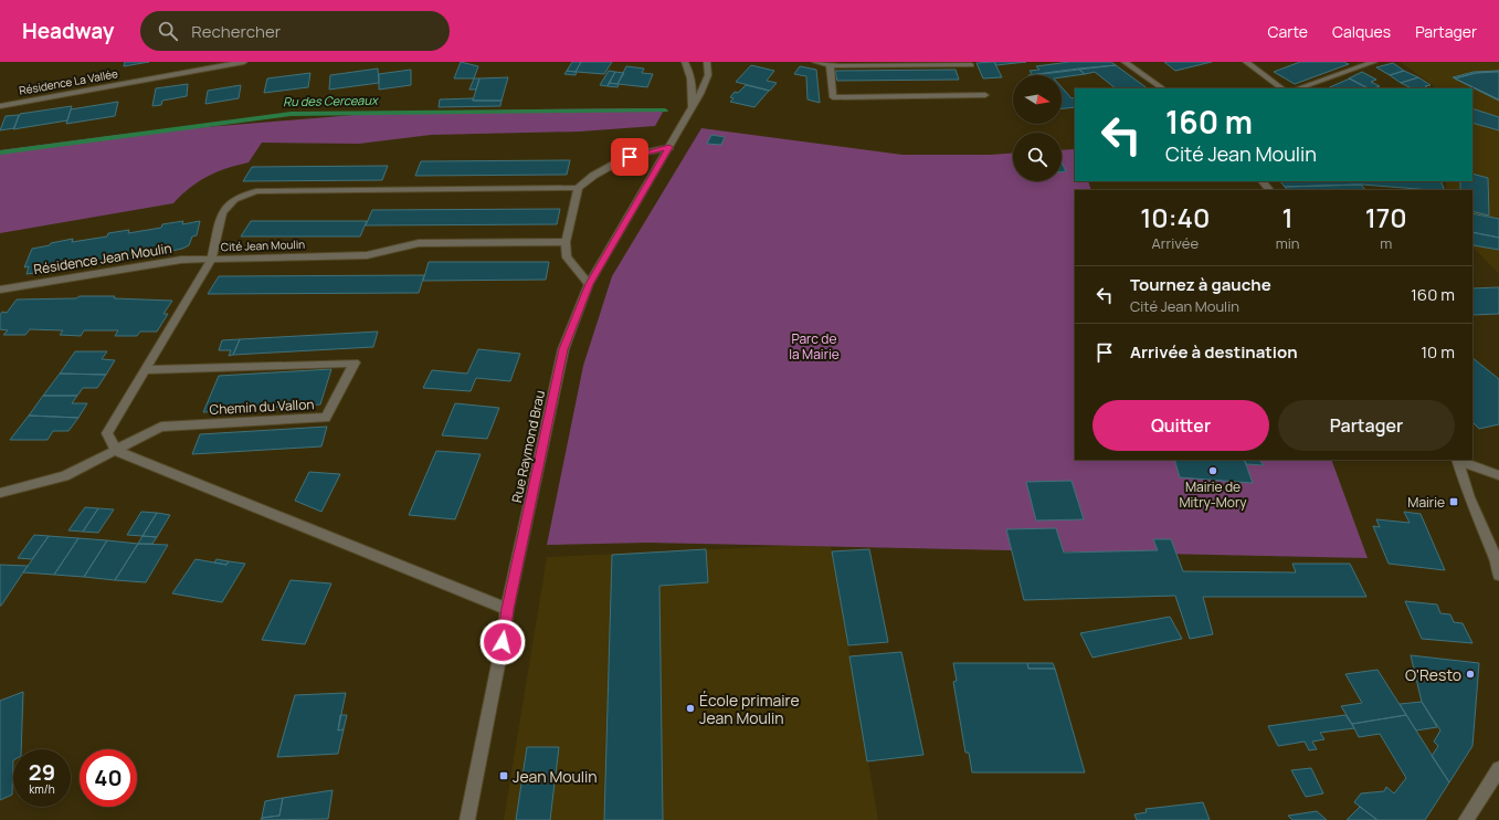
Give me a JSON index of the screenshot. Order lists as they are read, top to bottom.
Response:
{
  "streets": {
    "street": [
      "Résidence La Vallée",
      "Cité Jean Moulin",
      "Résidence Jean Moulin",
      "Chemin du Vallon",
      "Rue Raymond Brau"
    ]
  },
  "crossings": [
    ["Cité Jean Moulin", "Résidence Jean Moulin"]
  ],
  "water": ["Ru des Cerceaux"],
  "parks": ["Parc de la Mairie"],
  "places": {
    "other": ["Mairie de Mitry-Mory", "O'Resto", "École primaire Jean Moulin"],
    "transit": ["Mairie", "Jean Moulin"]
  },
  "north": "right",
  "page": {
    "header": "Headway",
    "search": "Rechercher",
    "nav": ["Carte", "Calques", "Partager"],
    "turn": ["160 m", "Cité Jean Moulin"],
    "eta": [
      "10:40",
      "Arrivée",
      "1",
      "min",
      "170",
      "m"
    ],
    "list": [
      {
        "name": "Tournez à gauche",
        "note": "Cité Jean Moulin",
        "value": "160 m"
      },
      {
        "name": "Arrivée à destination",
        "value": "10 m"
      }
    ],
    "buttons": ["Quitter", "Partager"],
    "speed": "29 km/h",
    "limit": "40"
  }
}
